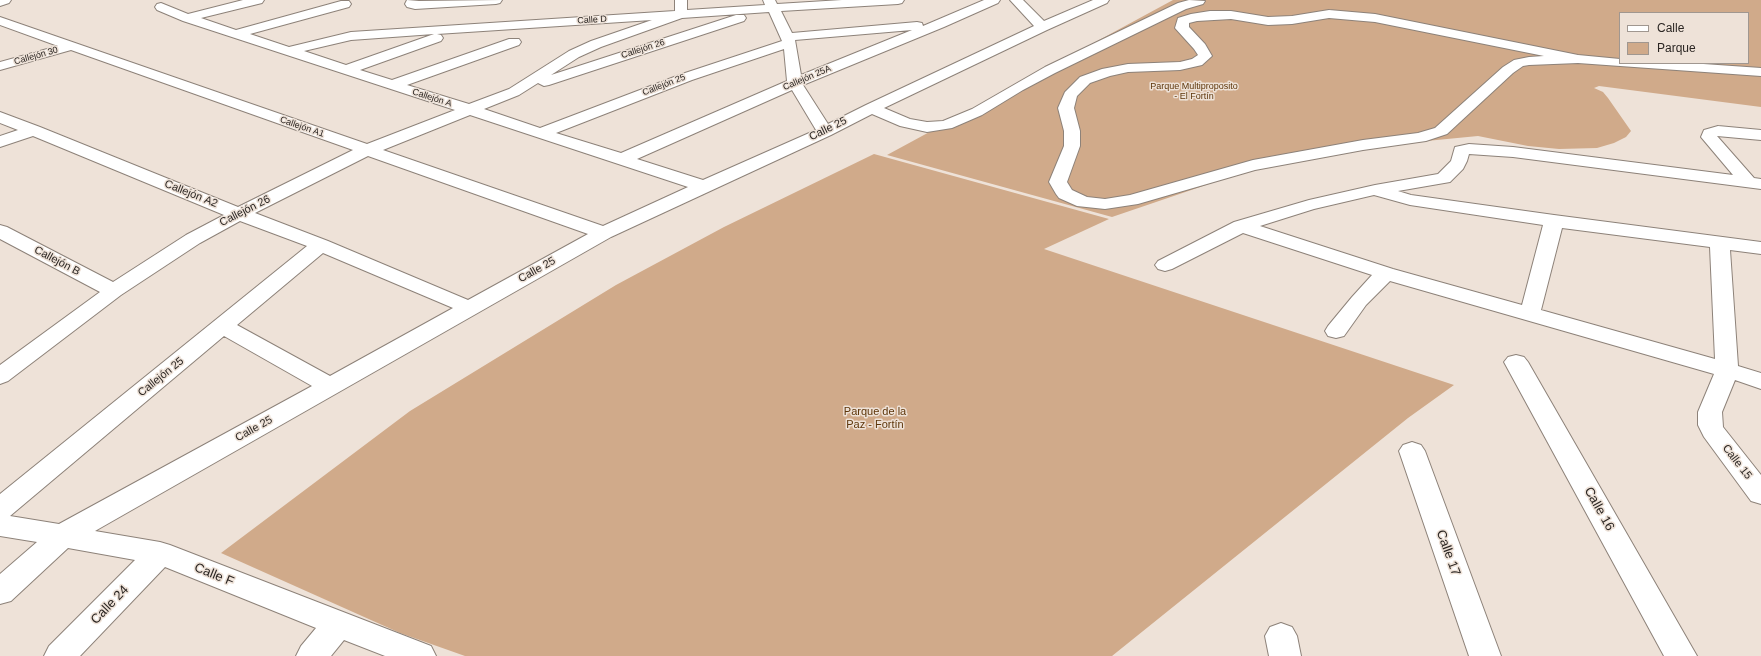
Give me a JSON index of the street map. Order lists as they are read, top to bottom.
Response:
{
  "streets": {
    "street": [
      "Calle D",
      "Callejón 26",
      "Callejón 30",
      "Callejón 25A",
      "Callejón 25",
      "Callejón A",
      "Callejón A1",
      "Calle 25",
      "Callejón A2",
      "Callejón B",
      "Calle 15",
      "Calle 16",
      "Calle 17",
      "Calle F",
      "Calle 24"
    ]
  },
  "crossings": [
    ["Calle D", "Callejón 26"],
    ["Calle D", "Callejón A"],
    ["Callejón 26", "Callejón A"],
    ["Callejón 26", "Callejón A1"],
    ["Callejón 26", "Callejón A2"],
    ["Callejón 26", "Callejón B"],
    ["Callejón 30", "Callejón A1"],
    ["Callejón 25A", "Callejón 25"],
    ["Callejón 25A", "Callejón A"],
    ["Callejón 25", "Callejón A"],
    ["Callejón 25", "Callejón A2"],
    ["Callejón A", "Calle 25"],
    ["Callejón A1", "Calle 25"],
    ["Calle 25", "Callejón A2"],
    ["Calle 25", "Calle F"],
    ["Calle F", "Calle 24"]
  ],
  "parks": ["Parque Multiproposito - El Fortín", "Parque de la Paz - Fortín"],
  "legend": ["Calle", "Parque"]
}
